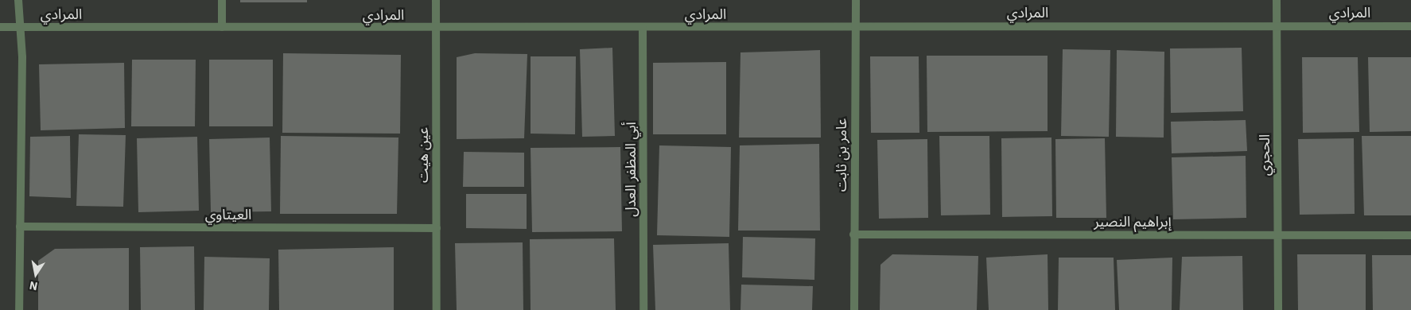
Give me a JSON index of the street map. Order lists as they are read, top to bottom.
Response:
{
  "streets": {
    "street": [
      "المرادي",
      "عين هيت",
      "عامر بن ثابت",
      "الحجري",
      "أبي المظفر العدل",
      "العيتاوي",
      "إبراهيم النصير"
    ]
  },
  "crossings": [
    ["المرادي", "عين هيت"],
    ["المرادي", "عامر بن ثابت"],
    ["المرادي", "الحجري"],
    ["المرادي", "أبي المظفر العدل"],
    ["عين هيت", "العيتاوي"],
    ["عامر بن ثابت", "إبراهيم النصير"],
    ["الحجري", "إبراهيم النصير"]
  ],
  "north": "bottom"
}
